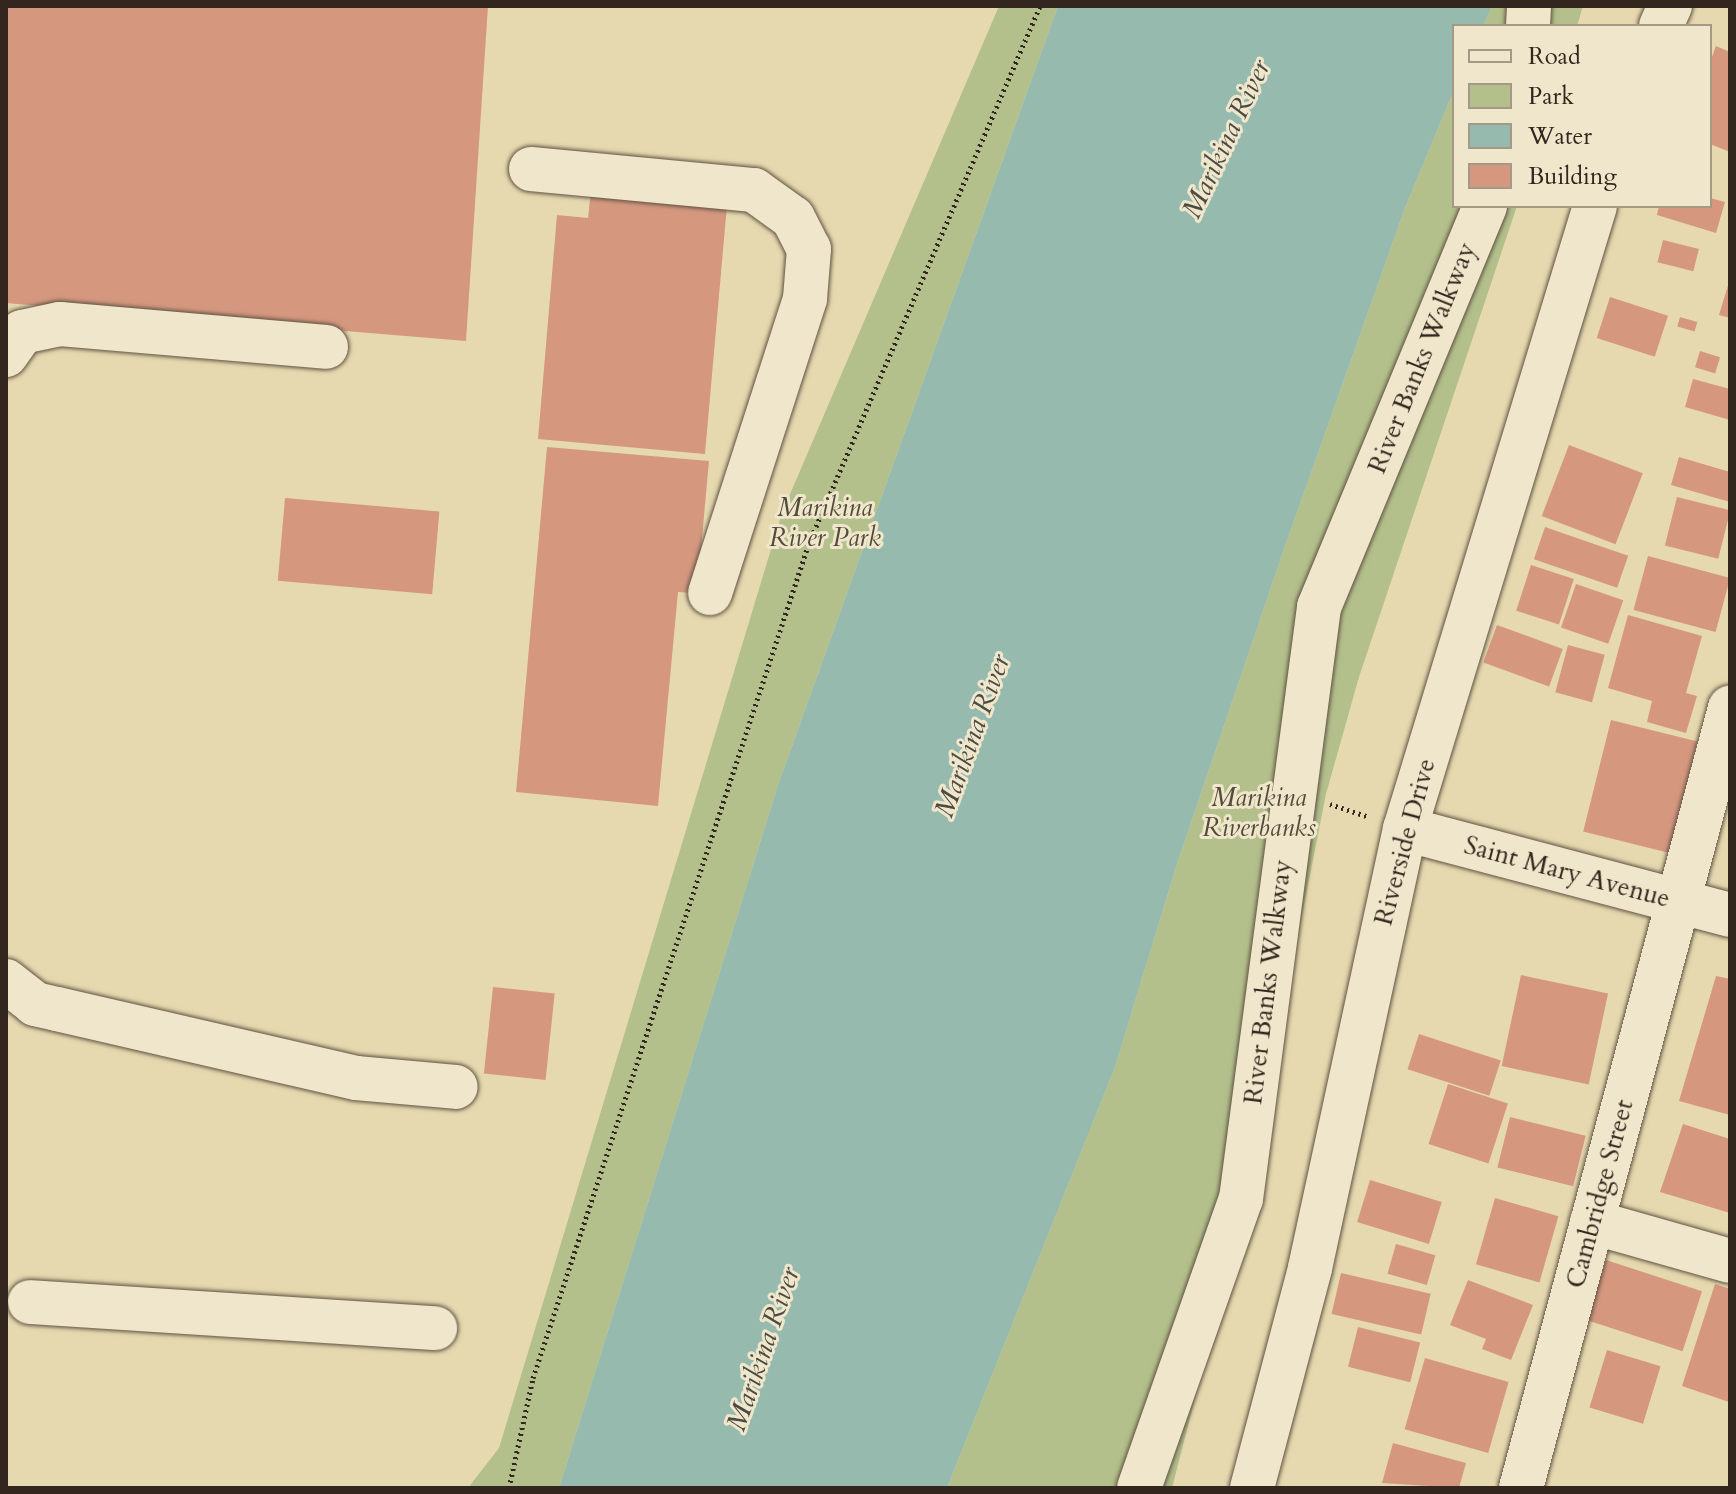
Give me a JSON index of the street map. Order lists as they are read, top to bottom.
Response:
{
  "streets": {
    "street": [
      "River Banks Walkway",
      "Riverside Drive",
      "Saint Mary Avenue",
      "Cambridge Street"
    ]
  },
  "crossings": [
    ["Riverside Drive", "Saint Mary Avenue"],
    ["Saint Mary Avenue", "Cambridge Street"]
  ],
  "water": ["Marikina River"],
  "parks": ["Marikina River Park", "Marikina Riverbanks"],
  "legend": [
    "Road",
    "Park",
    "Water",
    "Building"
  ]
}
